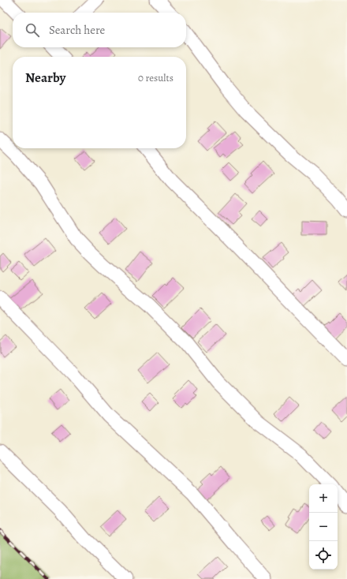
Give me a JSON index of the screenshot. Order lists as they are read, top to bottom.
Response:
{
  "page": {
    "search": "Search here",
    "heading": ["Nearby", "0 results"],
    "map_buttons": ["+", "−"]
  }
}
